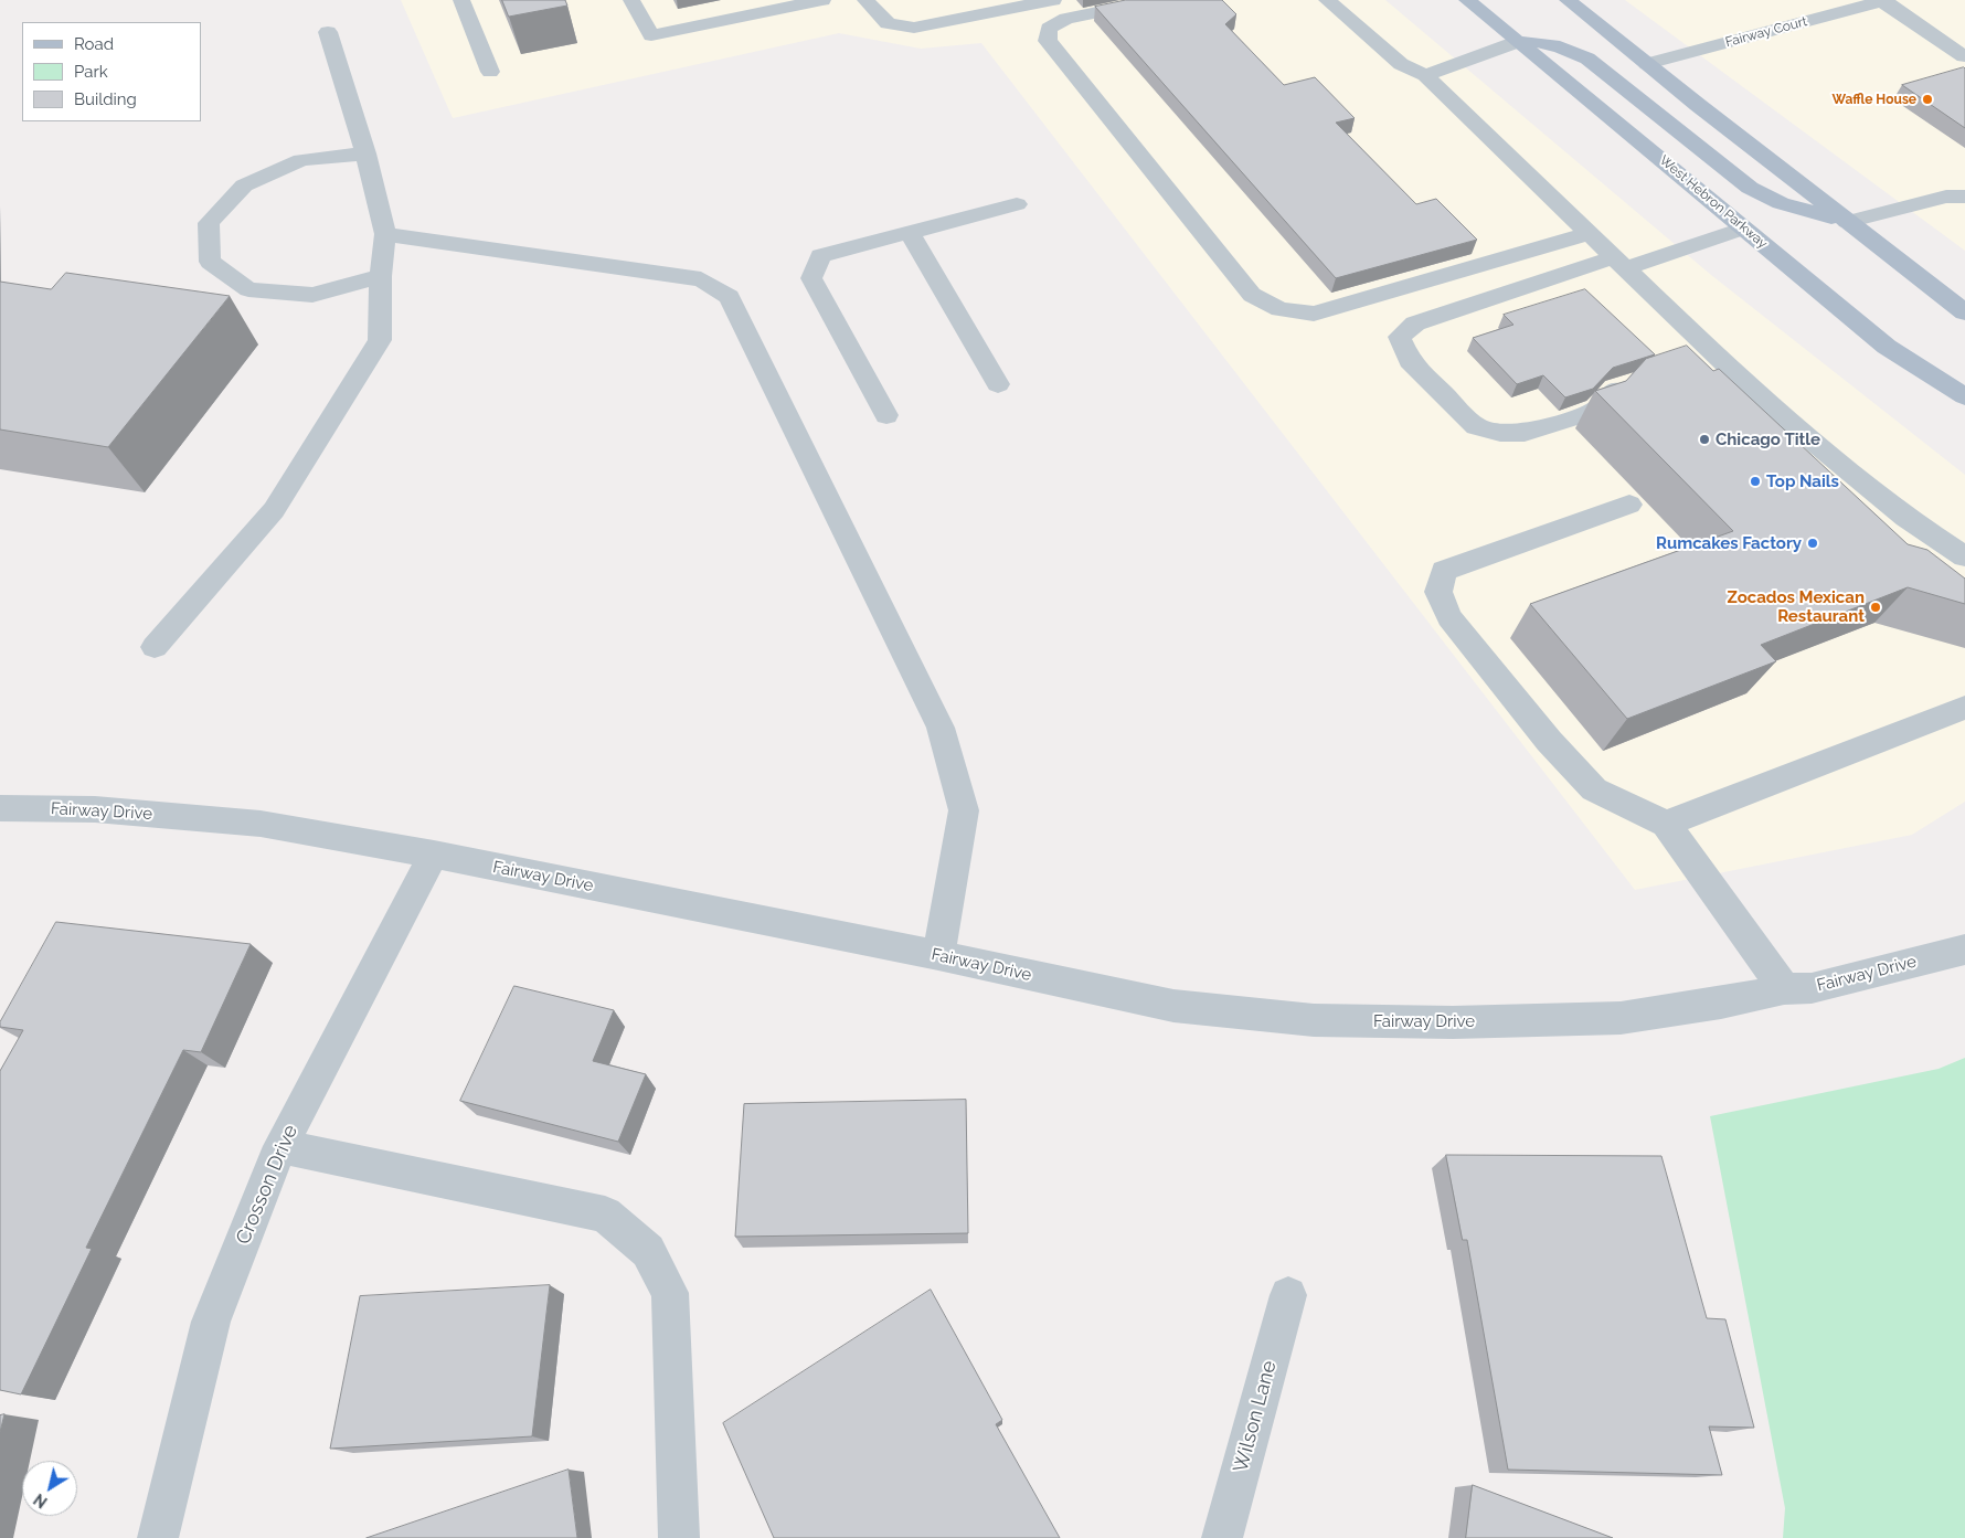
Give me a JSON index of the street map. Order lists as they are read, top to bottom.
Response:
{
  "streets": {
    "main road": ["West Hebron Parkway"],
    "street": [
      "Fairway Court",
      "Fairway Drive",
      "Crosson Drive",
      "Wilson Lane"
    ]
  },
  "crossings": [
    ["Fairway Drive", "Crosson Drive"]
  ],
  "places": [
    "Waffle House",
    "Chicago Title",
    "Top Nails",
    "Rumcakes Factory",
    "Zocados Mexican Restaurant"
  ],
  "legend": ["Road", "Park", "Building"],
  "north": "bottom left"
}
